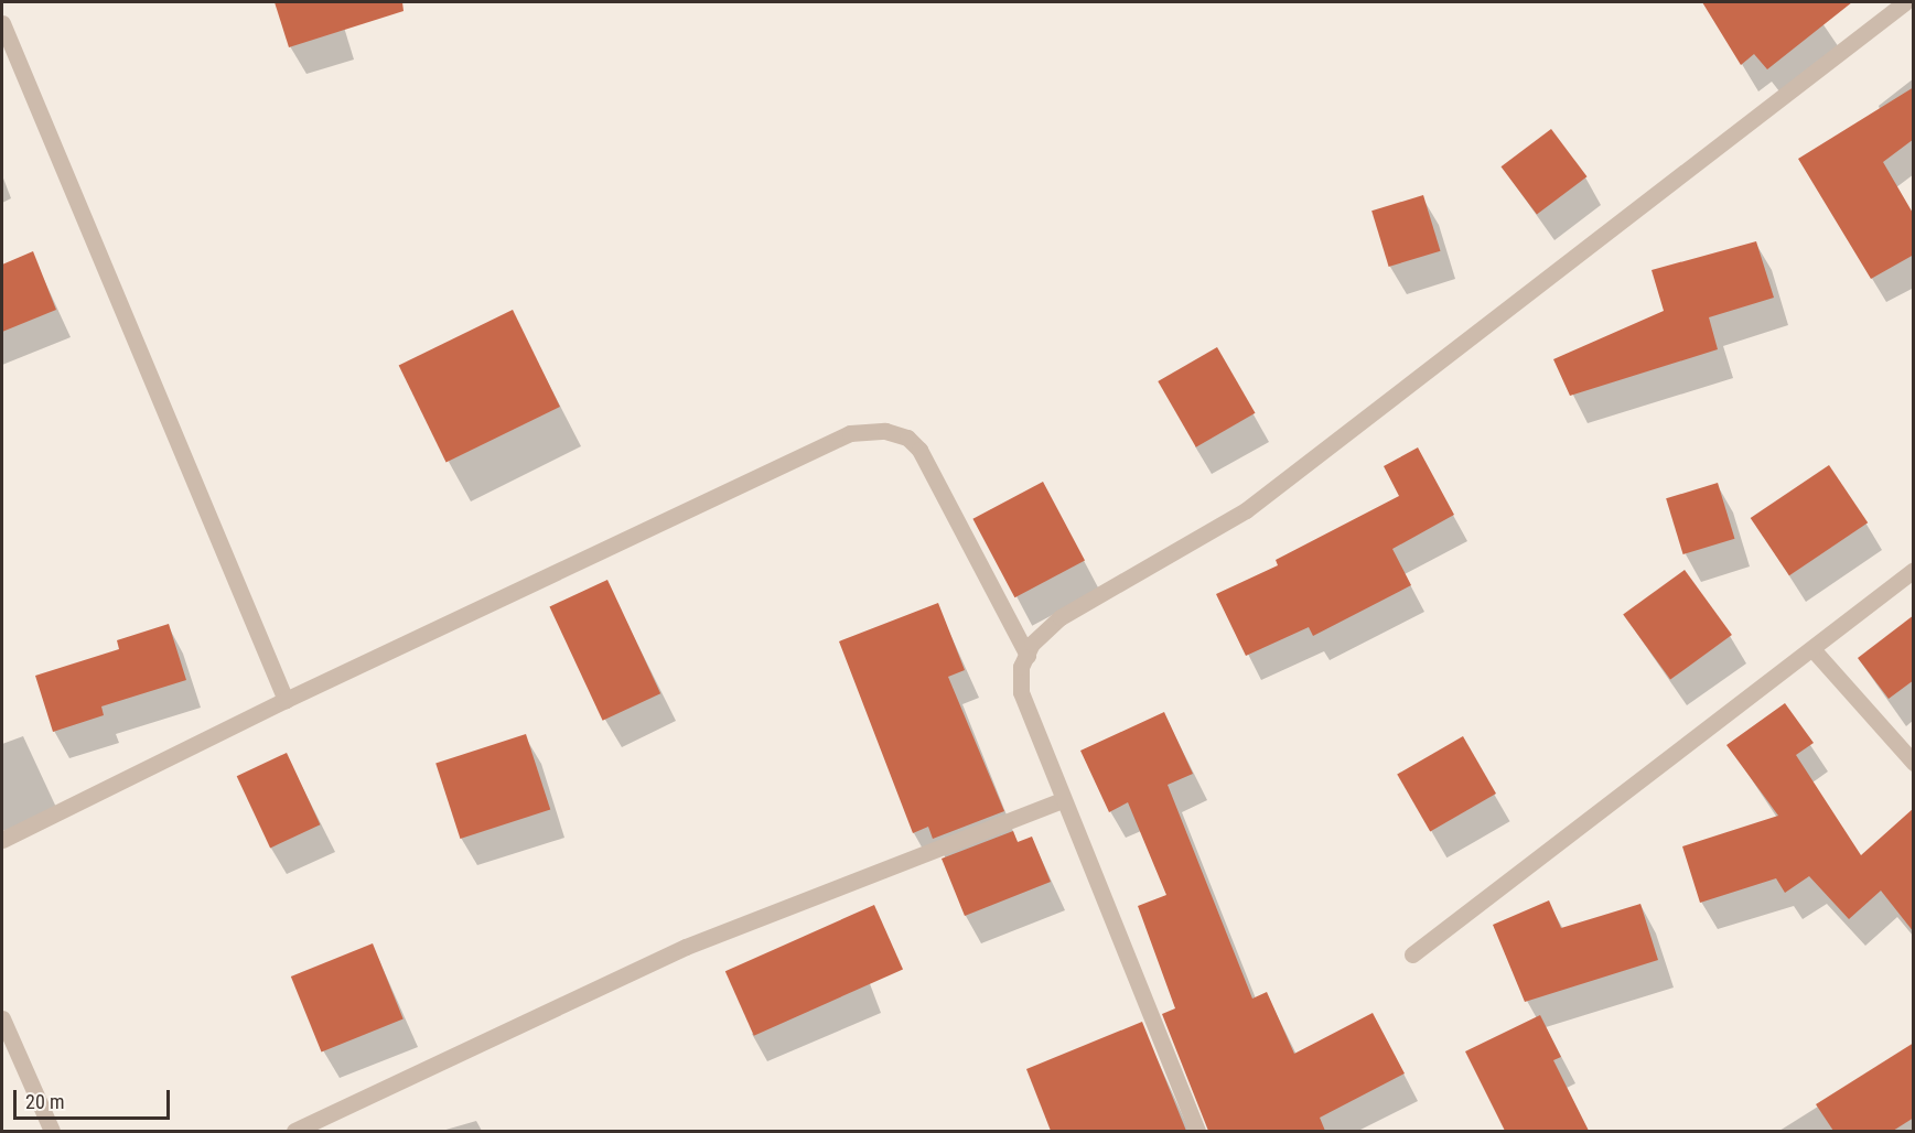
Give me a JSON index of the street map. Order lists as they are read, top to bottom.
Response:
{
  "scale_bar": "20 m"
}
